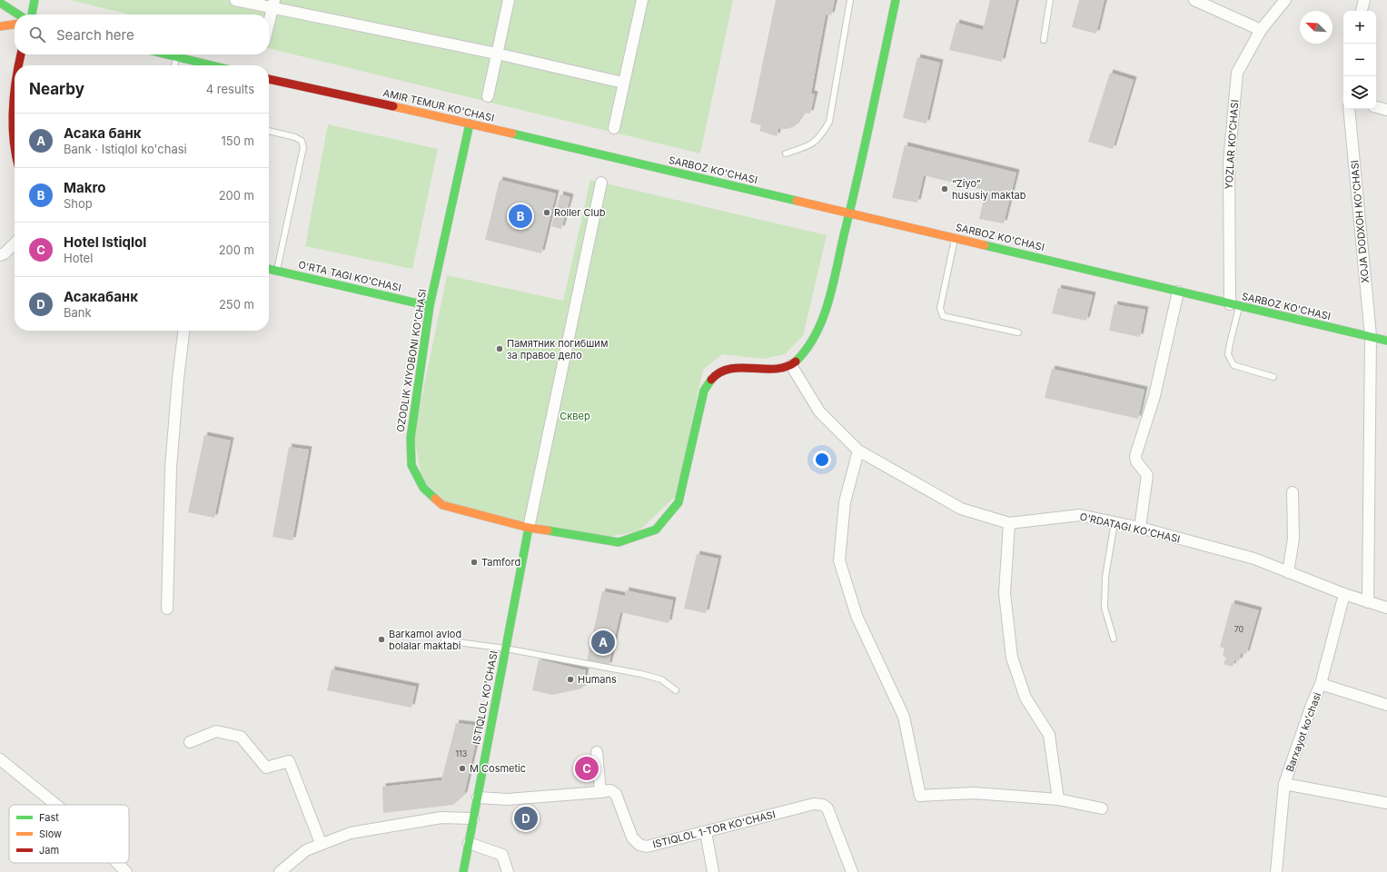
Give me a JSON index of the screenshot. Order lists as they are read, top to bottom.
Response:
{
  "streets": {
    "main road": [
      "AMIR TEMUR KO'CHASI",
      "SARBOZ KO'CHASI",
      "O'RTA TAGI KO'CHASI",
      "OZODLIK XIYOBONI KO'CHASI",
      "ISTIQLOL KO'CHASI"
    ],
    "street": [
      "YOZLAR KO'CHASI",
      "XOJA DODXOH KO'CHASI",
      "O'RDATAGI KO'CHASI",
      "Barxayot koʻchasi",
      "ISTIQLOL 1-TOR KO'CHASI"
    ]
  },
  "crossings": [
    ["AMIR TEMUR KO'CHASI", "SARBOZ KO'CHASI"],
    ["AMIR TEMUR KO'CHASI", "OZODLIK XIYOBONI KO'CHASI"],
    ["YOZLAR KO'CHASI", "SARBOZ KO'CHASI"],
    ["SARBOZ KO'CHASI", "XOJA DODXOH KO'CHASI"],
    ["SARBOZ KO'CHASI", "OZODLIK XIYOBONI KO'CHASI"],
    ["XOJA DODXOH KO'CHASI", "O'RDATAGI KO'CHASI"],
    ["O'RTA TAGI KO'CHASI", "OZODLIK XIYOBONI KO'CHASI"],
    ["OZODLIK XIYOBONI KO'CHASI", "O'RDATAGI KO'CHASI"],
    ["OZODLIK XIYOBONI KO'CHASI", "ISTIQLOL KO'CHASI"],
    ["O'RDATAGI KO'CHASI", "Barxayot koʻchasi"],
    ["ISTIQLOL KO'CHASI", "ISTIQLOL 1-TOR KO'CHASI"]
  ],
  "parks": ["Сквер"],
  "places": [
    "“Ziyo” hususiy maktab",
    "Roller Club",
    "Памятник погибшим за правое дело",
    "Tamford",
    "Barkamol avlod bolalar maktabi",
    "Humans",
    "M Cosmetic"
  ],
  "house_numbers": ["70", "113"],
  "legend": ["Fast", "Slow", "Jam"],
  "north": "top left",
  "page": {
    "map_buttons": ["+", "−"],
    "search": "Search here",
    "heading": ["Nearby", "4 results"],
    "list": [
      {
        "mark": "A",
        "name": "Асака банк",
        "note": "Bank · Istiqlol ko'chasi",
        "value": "150 m"
      },
      {
        "mark": "B",
        "name": "Makro",
        "note": "Shop",
        "value": "200 m"
      },
      {
        "mark": "C",
        "name": "Hotel Istiqlol",
        "note": "Hotel",
        "value": "200 m"
      },
      {
        "mark": "D",
        "name": "Асакабанк",
        "note": "Bank",
        "value": "250 m"
      }
    ],
    "pins": [
      "B",
      "A",
      "C",
      "D"
    ]
  }
}
